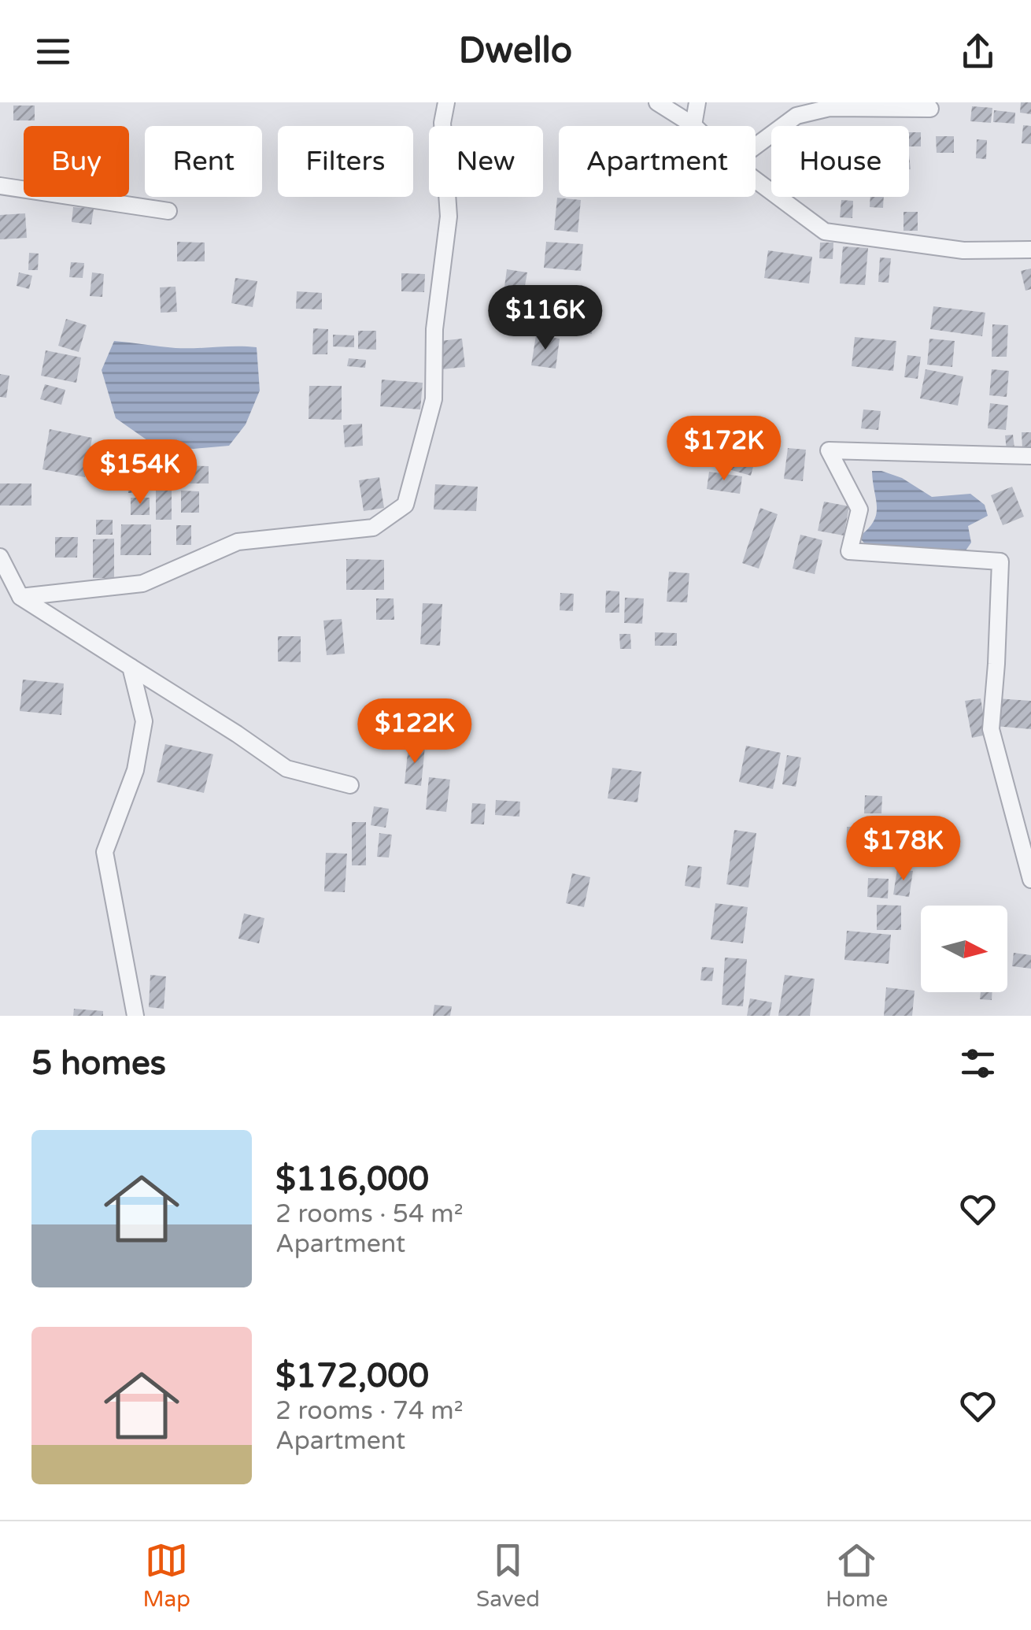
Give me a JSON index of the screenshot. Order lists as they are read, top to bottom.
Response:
{
  "north": "right",
  "page": {
    "header": "Dwello",
    "chip": [
      "Buy",
      "Rent",
      "Filters",
      "New",
      "Apartment",
      "House"
    ],
    "price": [
      "$116K",
      "$172K",
      "$154K",
      "$122K",
      "$178K"
    ],
    "heading": "5 homes",
    "list": [
      {
        "name": "$116,000",
        "note": "2 rooms · 54 m² · Apartment"
      },
      {
        "name": "$172,000",
        "note": "2 rooms · 74 m² · Apartment"
      }
    ],
    "tabs": ["Map", "Saved", "Home"]
  }
}
